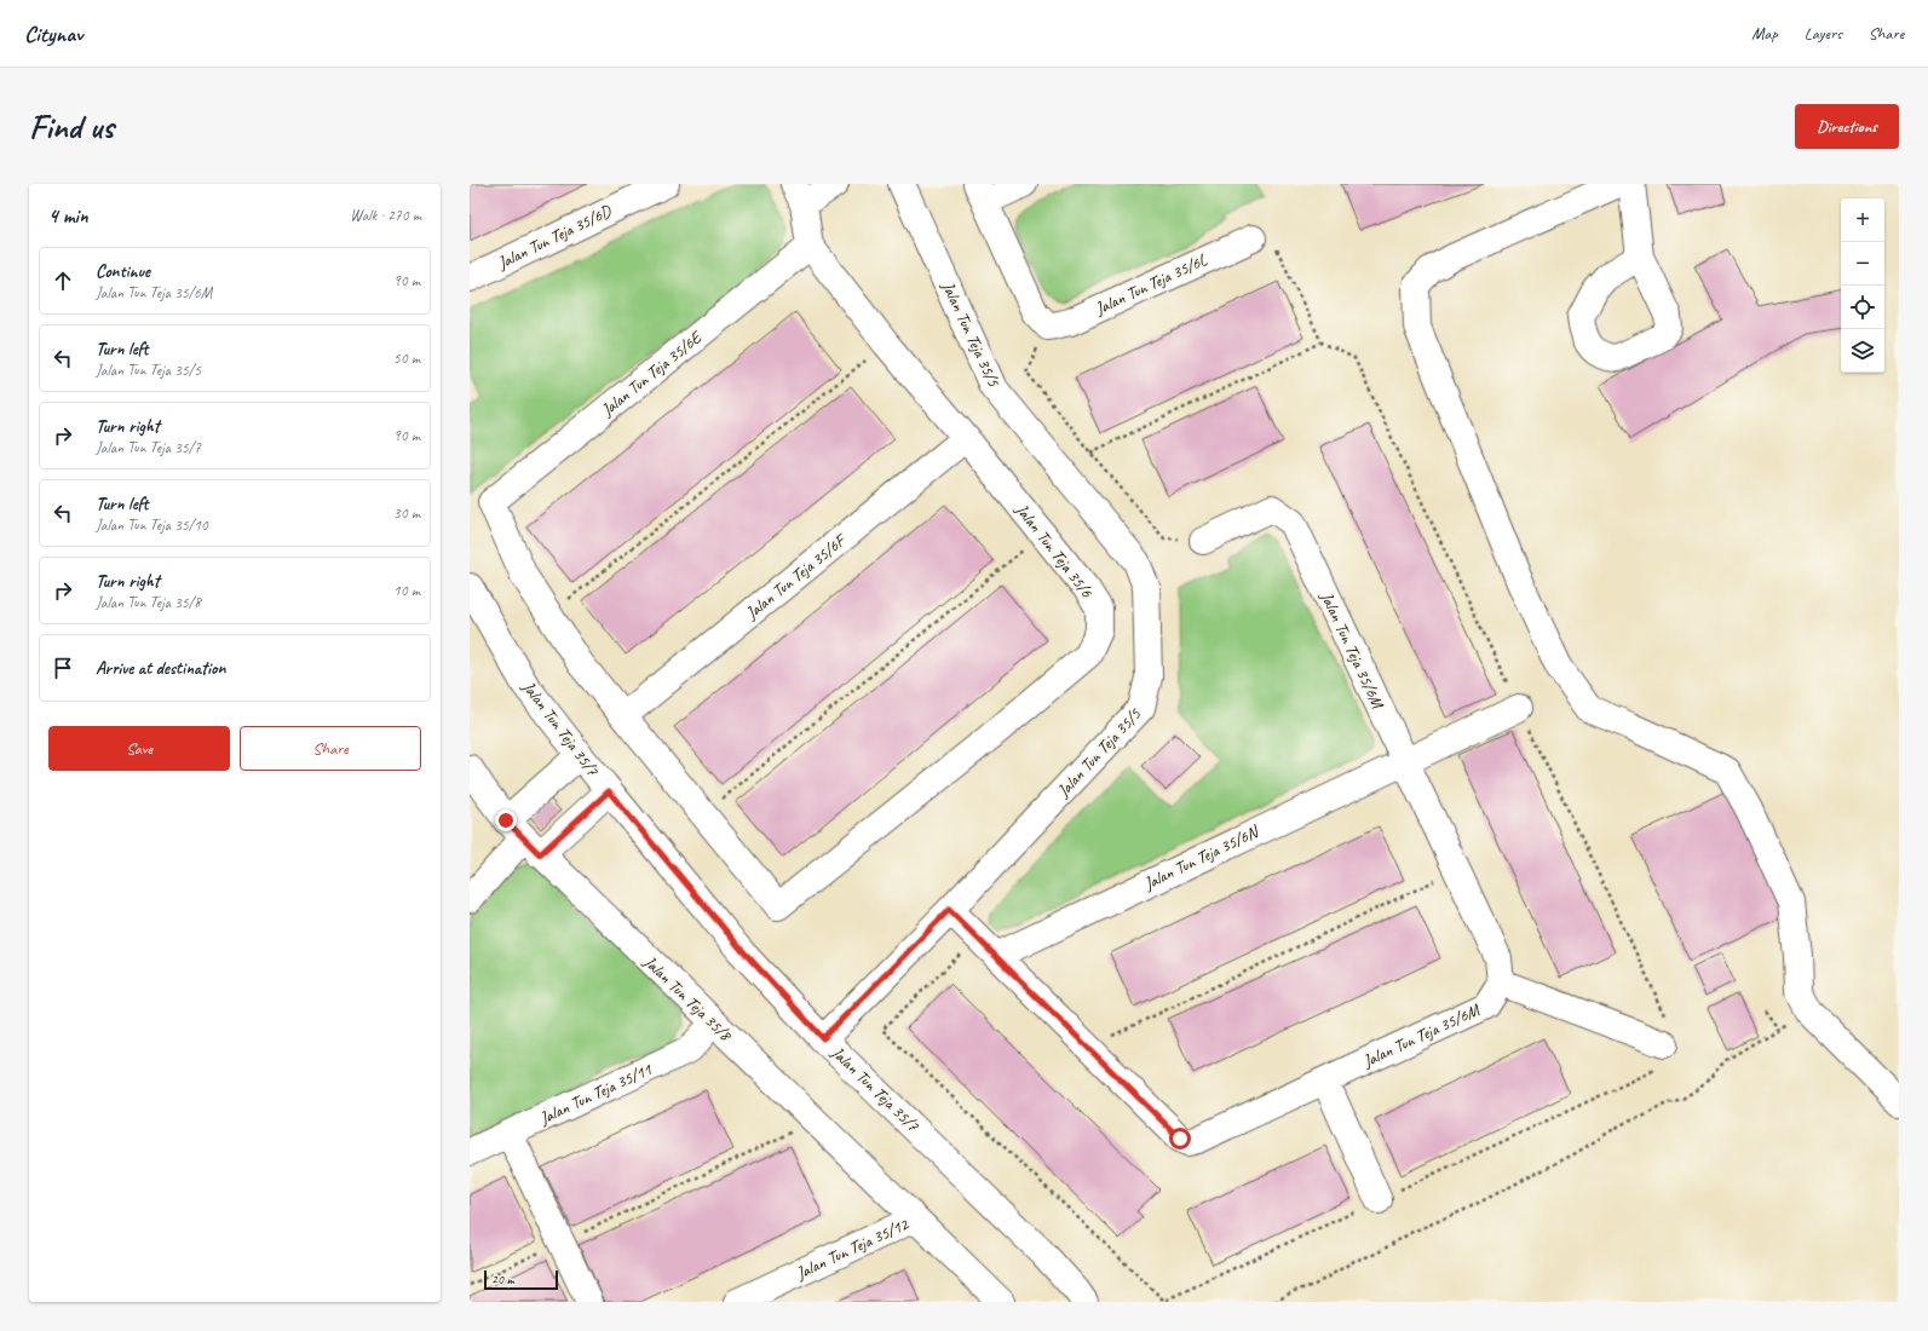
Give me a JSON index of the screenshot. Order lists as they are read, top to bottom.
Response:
{
  "streets": {
    "street": [
      "Jalan Tun Teja 35/6D",
      "Jalan Tun Teja 35/6L",
      "Jalan Tun Teja 35/5",
      "Jalan Tun Teja 35/6E",
      "Jalan Tun Teja 35/6",
      "Jalan Tun Teja 35/6F",
      "Jalan Tun Teja 35/6M",
      "Jalan Tun Teja 35/7",
      "Jalan Tun Teja 35/6N",
      "Jalan Tun Teja 35/8",
      "Jalan Tun Teja 35/11",
      "Jalan Tun Teja 35/12"
    ]
  },
  "crossings": [
    ["Jalan Tun Teja 35/5", "Jalan Tun Teja 35/6M"],
    ["Jalan Tun Teja 35/5", "Jalan Tun Teja 35/7"],
    ["Jalan Tun Teja 35/6E", "Jalan Tun Teja 35/6"],
    ["Jalan Tun Teja 35/6", "Jalan Tun Teja 35/6F"],
    ["Jalan Tun Teja 35/6M", "Jalan Tun Teja 35/6N"],
    ["Jalan Tun Teja 35/8", "Jalan Tun Teja 35/11"],
    ["Jalan Tun Teja 35/8", "Jalan Tun Teja 35/12"]
  ],
  "scale_bar": "20 m",
  "page": {
    "header": "Citynav",
    "nav": ["Map", "Layers", "Share"],
    "buttons": [
      "Directions",
      ["Save", "Share"]
    ],
    "title": "Find us",
    "heading": ["4 min", "Walk · 270 m"],
    "map_buttons": ["+", "−"],
    "list": [
      ["Continue", "Jalan Tun Teja 35/6M", "90 m"],
      ["Turn left", "Jalan Tun Teja 35/5", "50 m"],
      ["Turn right", "Jalan Tun Teja 35/7", "90 m"],
      ["Turn left", "Jalan Tun Teja 35/10", "30 m"],
      ["Turn right", "Jalan Tun Teja 35/8", "10 m"],
      "Arrive at destination"
    ],
    "scale": "20 m"
  }
}
